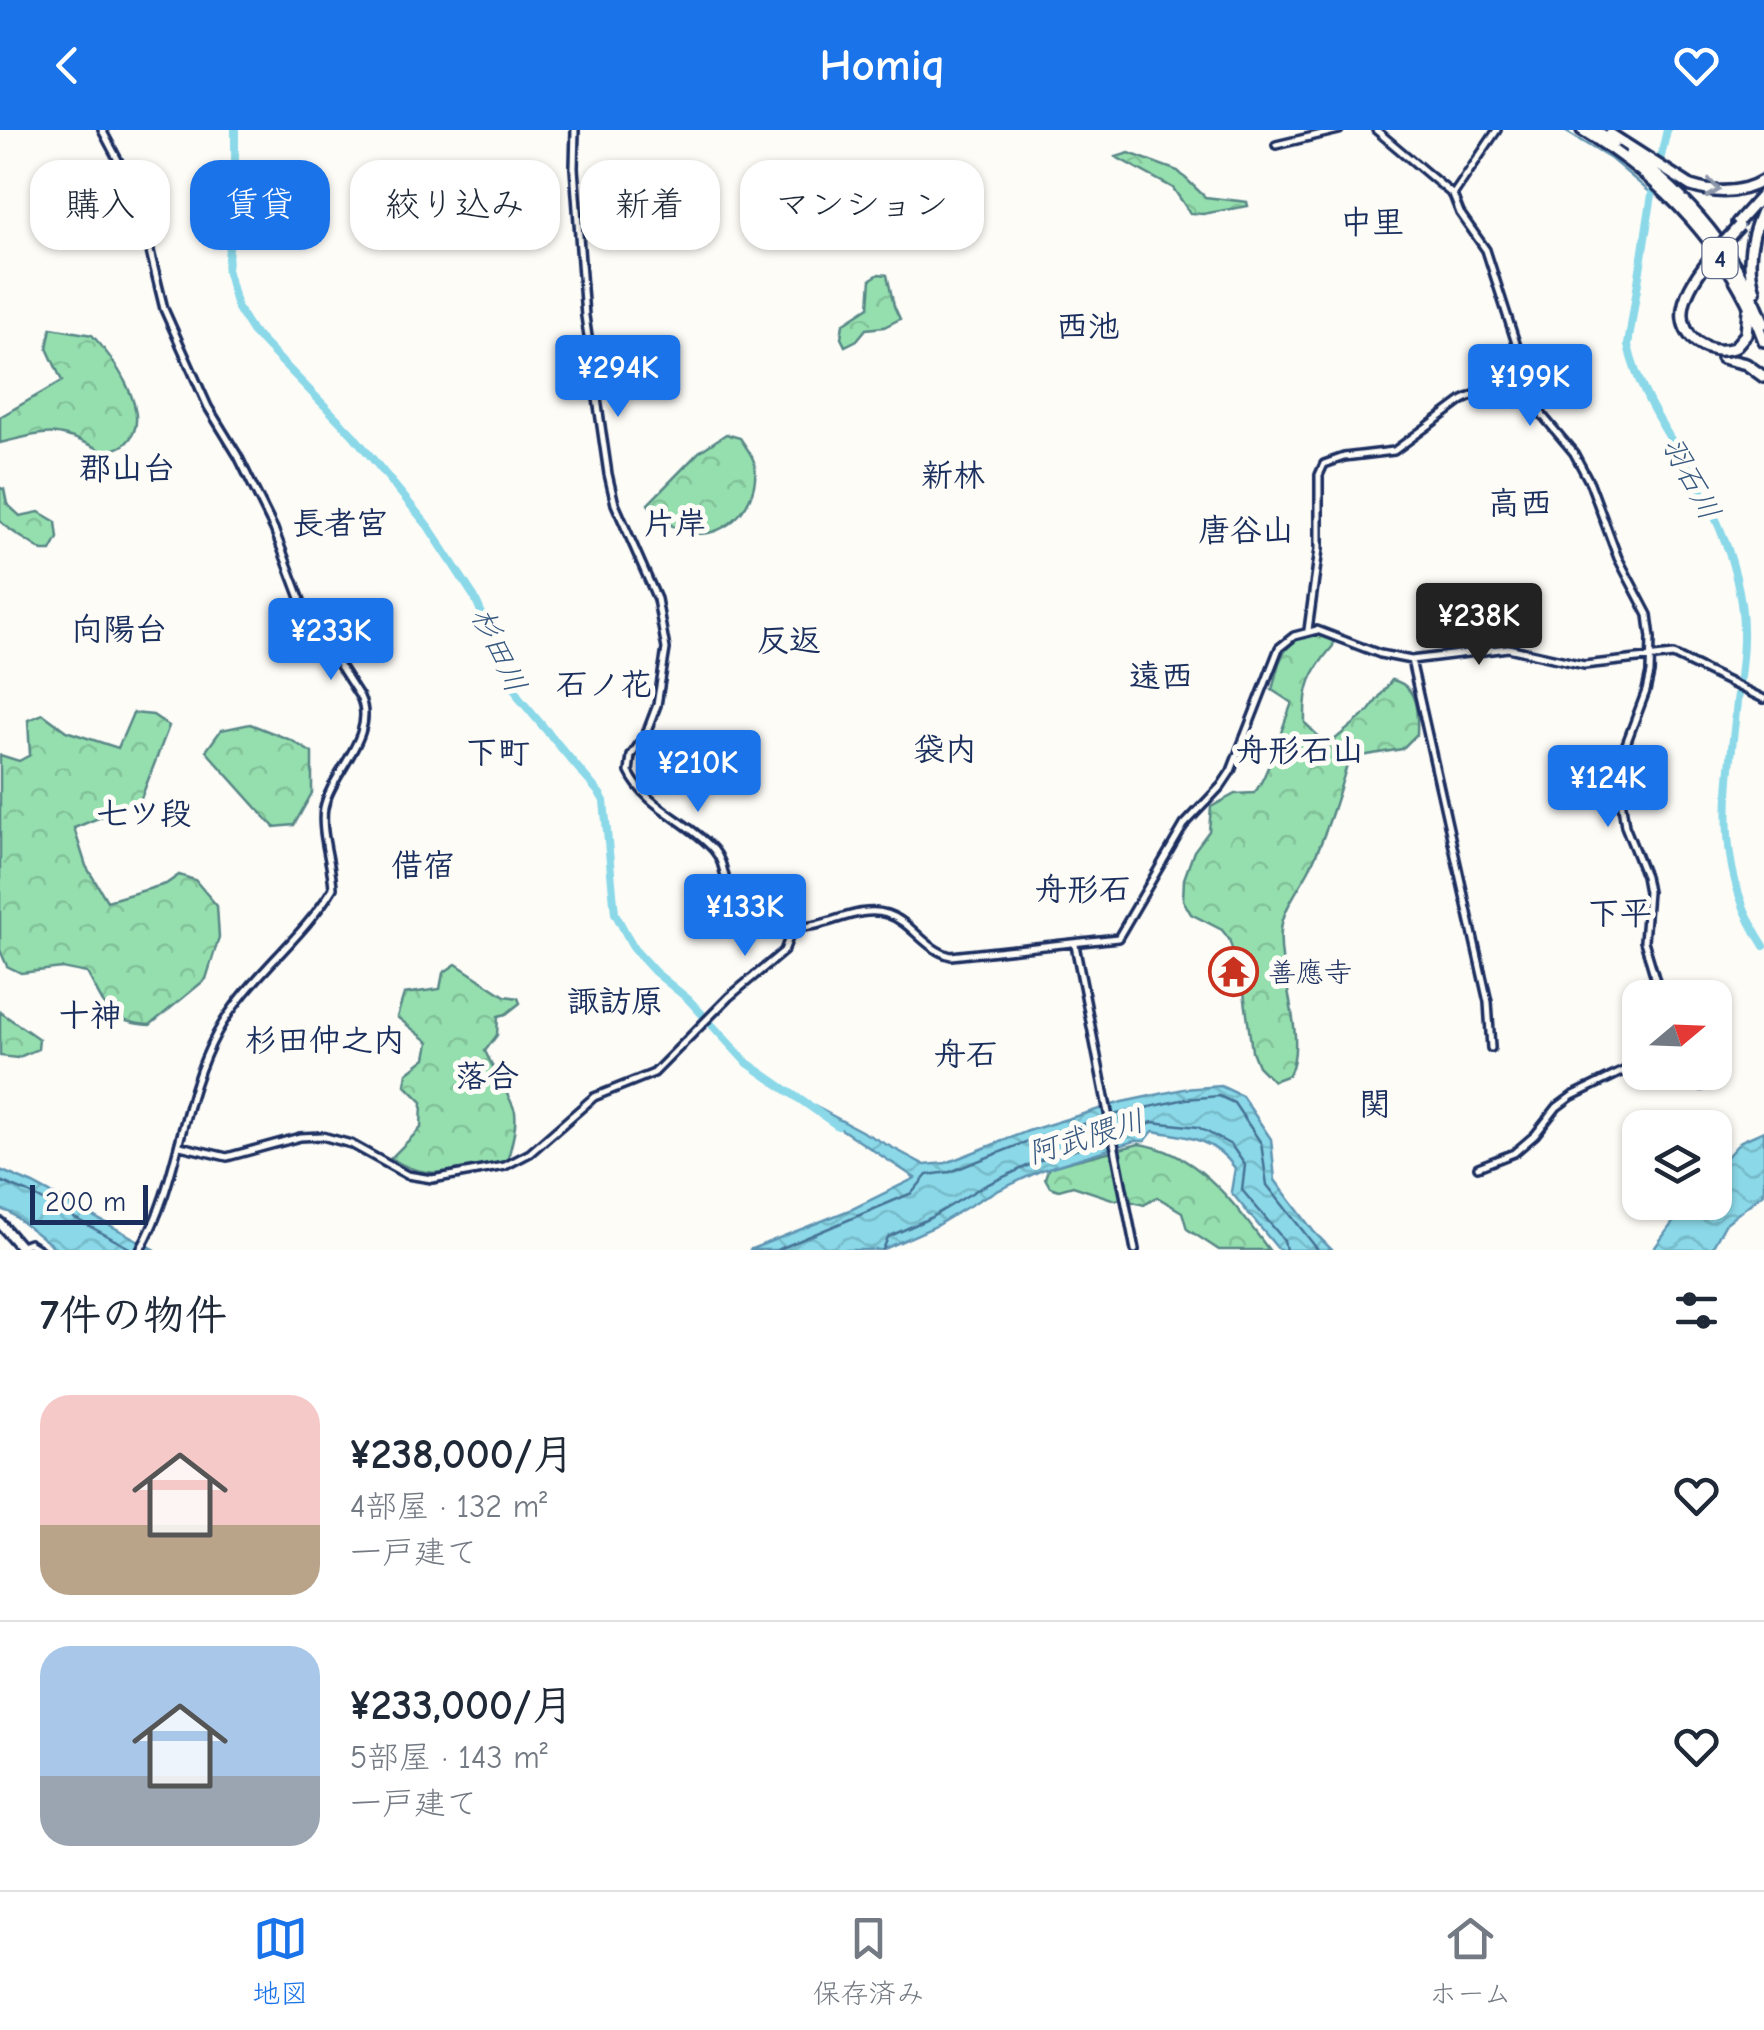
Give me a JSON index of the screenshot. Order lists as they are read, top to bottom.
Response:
{
  "streets": {
    "highway": ["4"]
  },
  "districts": [
    "中里",
    "西池",
    "郡山台",
    "新林",
    "高西",
    "長者宮",
    "片岸",
    "唐谷山",
    "向陽台",
    "反返",
    "遠西",
    "石ノ花",
    "袋内",
    "舟形石山",
    "下町",
    "七ツ段",
    "借宿",
    "舟形石",
    "下平",
    "諏訪原",
    "十神",
    "杉田仲之内",
    "舟石",
    "落合",
    "関"
  ],
  "water": ["羽石川", "杉田川", "阿武隈川"],
  "places": {
    "temple": ["善應寺"]
  },
  "scale_bar": "200 m",
  "north": "right",
  "page": {
    "header": "Homiq",
    "chip": [
      "購入",
      "賃貸",
      "絞り込み",
      "新着",
      "マンション"
    ],
    "price": [
      "¥294K",
      "¥199K",
      "¥238K",
      "¥233K",
      "¥210K",
      "¥124K",
      "¥133K"
    ],
    "scale": "200 m",
    "heading": "7件の物件",
    "list": [
      {
        "name": "¥238,000/月",
        "note": "4部屋 · 132 m² · 一戸建て"
      },
      {
        "name": "¥233,000/月",
        "note": "5部屋 · 143 m² · 一戸建て"
      }
    ],
    "tabs": ["地図", "保存済み", "ホーム"]
  }
}
